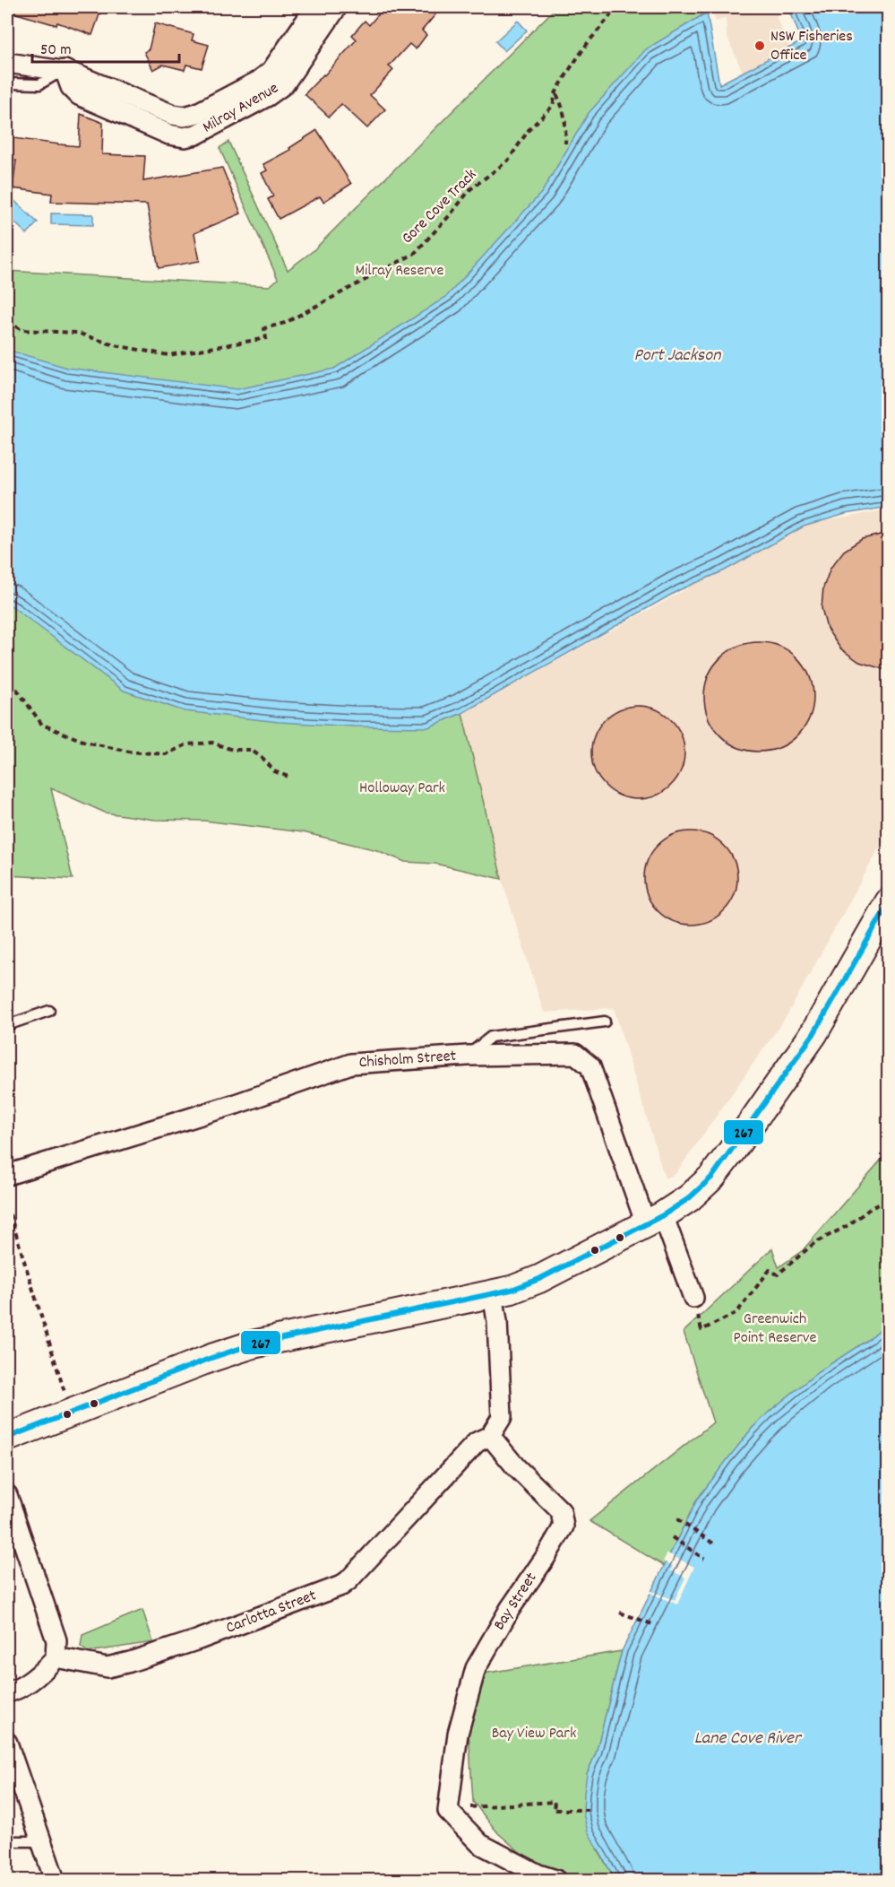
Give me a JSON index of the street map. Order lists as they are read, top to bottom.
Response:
{
  "streets": {
    "street": [
      "Milray Avenue",
      "Chisholm Street",
      "Bay Street",
      "Carlotta Street"
    ],
    "path": ["Gore Cove Track"]
  },
  "crossings": [
    ["Bay Street", "Carlotta Street"]
  ],
  "water": ["Port Jackson", "Lane Cove River"],
  "parks": [
    "Milray Reserve",
    "Holloway Park",
    "Greenwich Point Reserve",
    "Bay View Park"
  ],
  "places": ["NSW Fisheries Office"],
  "lines": ["transit line 267"],
  "scale_bar": "50 m"
}
